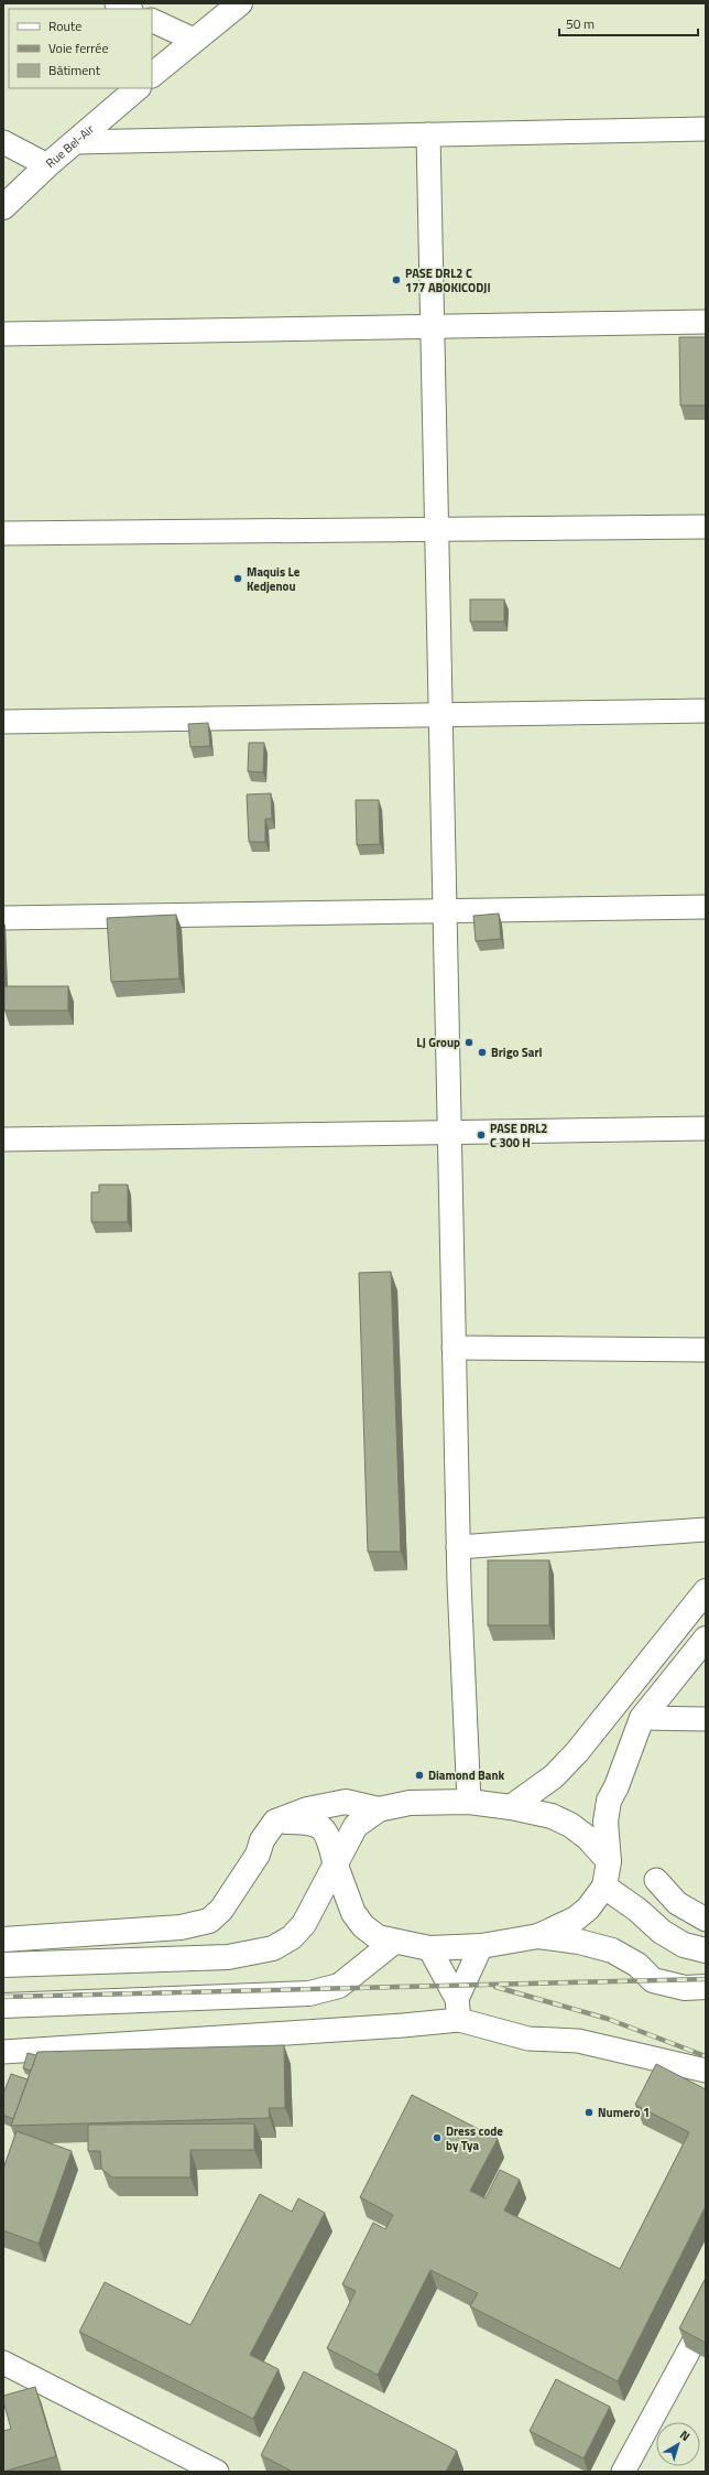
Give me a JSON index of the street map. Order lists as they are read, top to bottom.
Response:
{
  "streets": {
    "main road": ["Rue Bel-Air"]
  },
  "places": [
    "PASE DRL2 C 177 ABOKICODJI",
    "Maquis Le Kedjenou",
    "LJ Group",
    "Brigo Sarl",
    "PASE DRL2 C 300 H",
    "Diamond Bank",
    "Numero 1",
    "Dress code by Tya"
  ],
  "legend": ["Route", "Voie ferrée", "Bâtiment"],
  "scale_bar": "50 m",
  "north": "top right"
}
